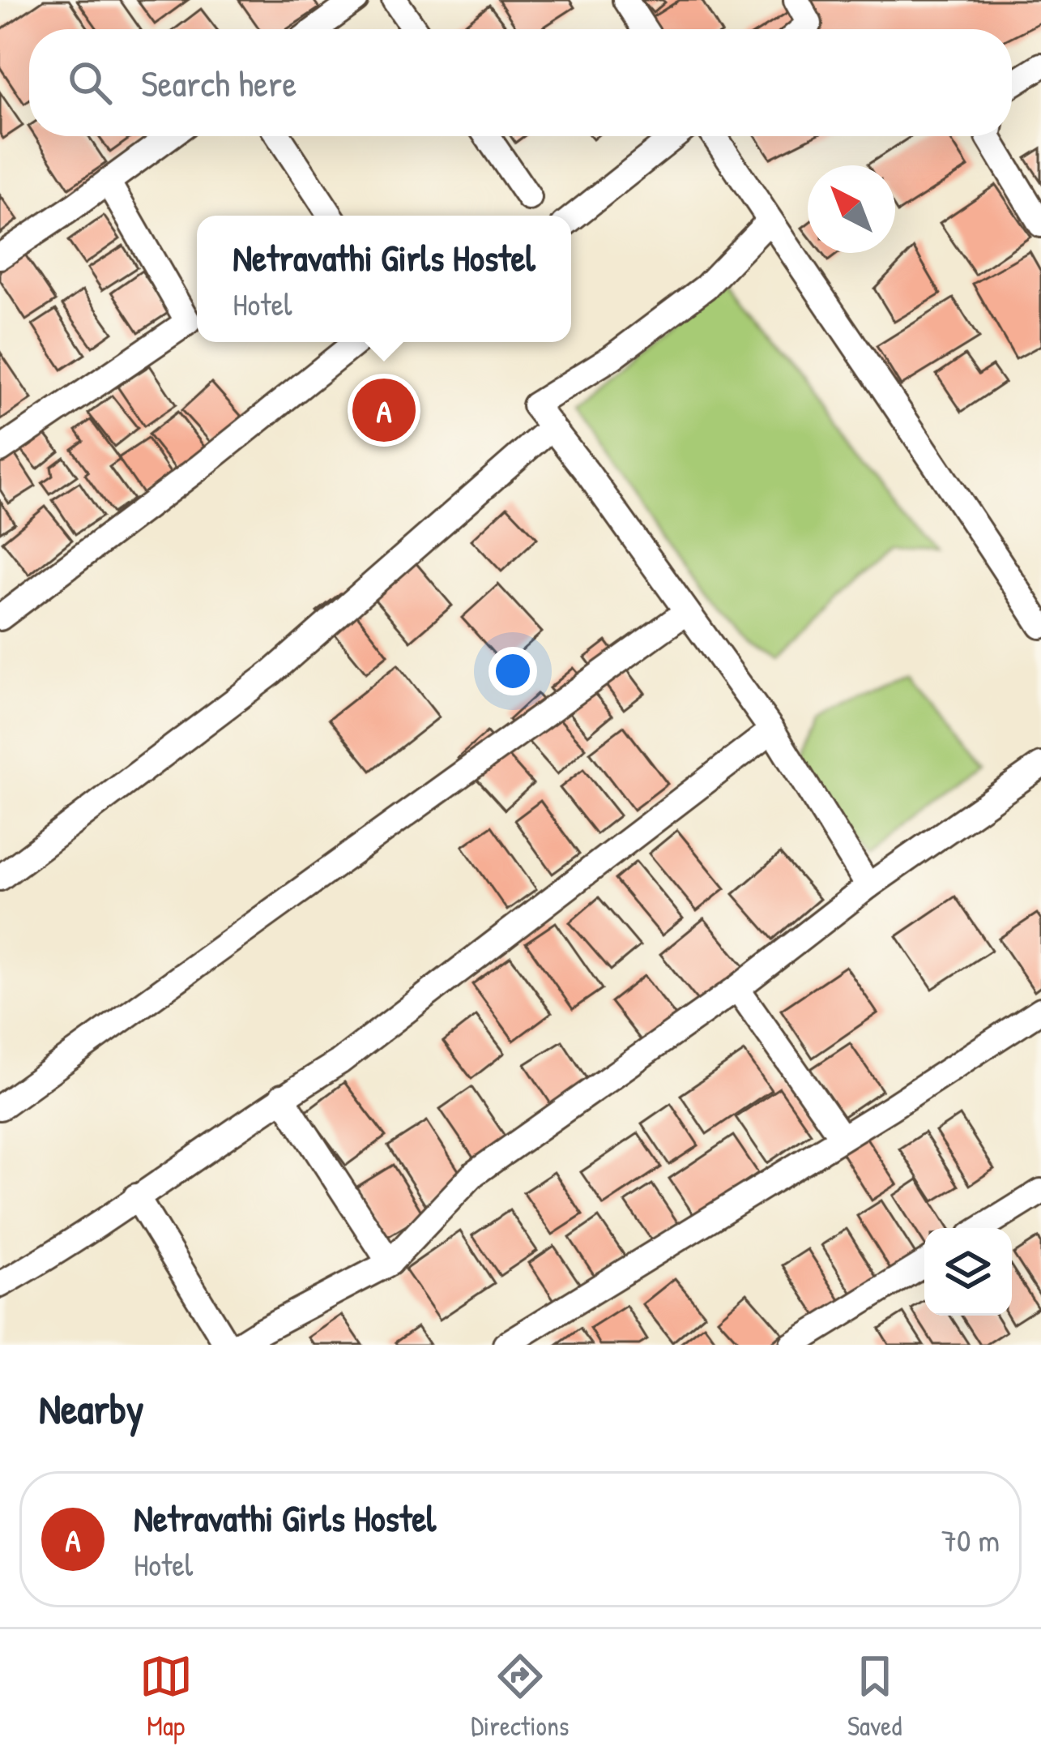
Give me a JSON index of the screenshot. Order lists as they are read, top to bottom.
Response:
{
  "north": "top left",
  "page": {
    "search": "Search here",
    "popup": ["Netravathi Girls Hostel", "Hotel"],
    "pins": "A",
    "heading": "Nearby",
    "list": [
      {
        "mark": "A",
        "name": "Netravathi Girls Hostel",
        "note": "Hotel",
        "value": "70 m"
      }
    ],
    "nav": ["Map", "Directions", "Saved"]
  }
}
